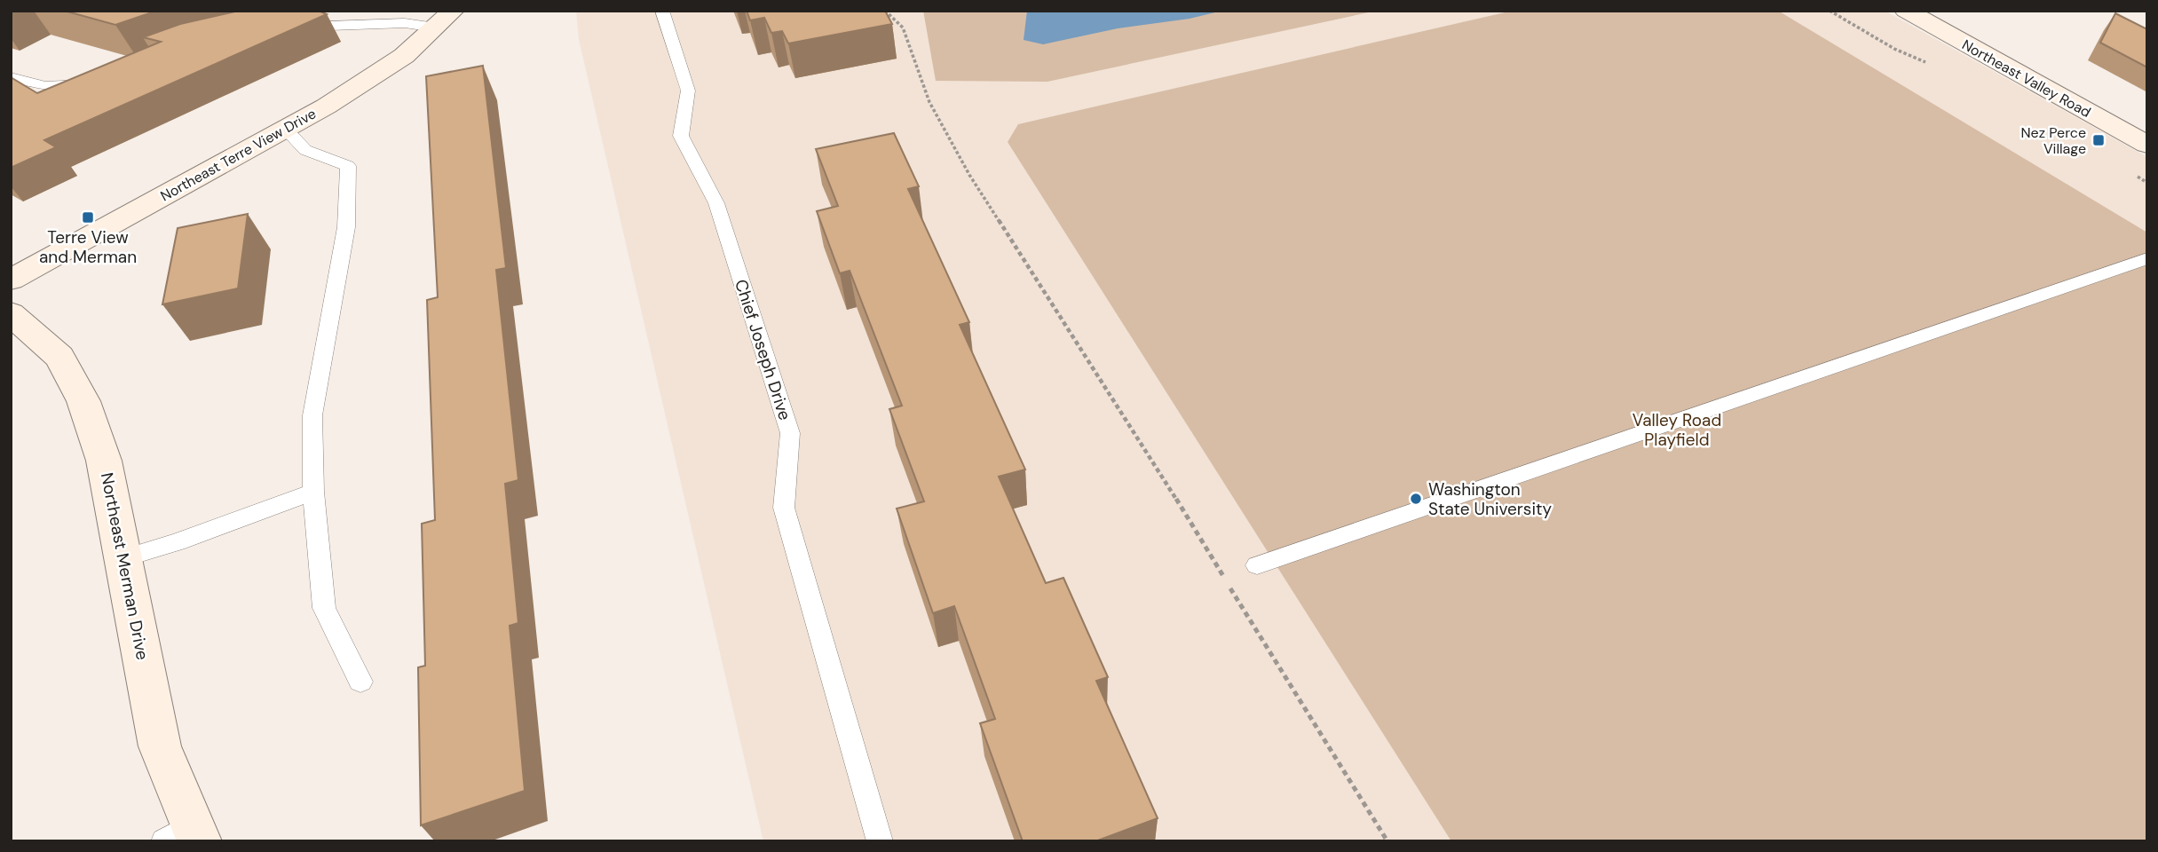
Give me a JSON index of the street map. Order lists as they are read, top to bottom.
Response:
{
  "streets": {
    "street": ["Northeast Valley Road", "Northeast Terre View Drive", "Northeast Merman Drive"],
    "lane": ["Chief Joseph Drive"]
  },
  "parks": ["Valley Road Playfield"],
  "places": {
    "transit": ["Nez Perce Village", "Terre View and Merman"],
    "other": ["Washington State University"]
  }
}
